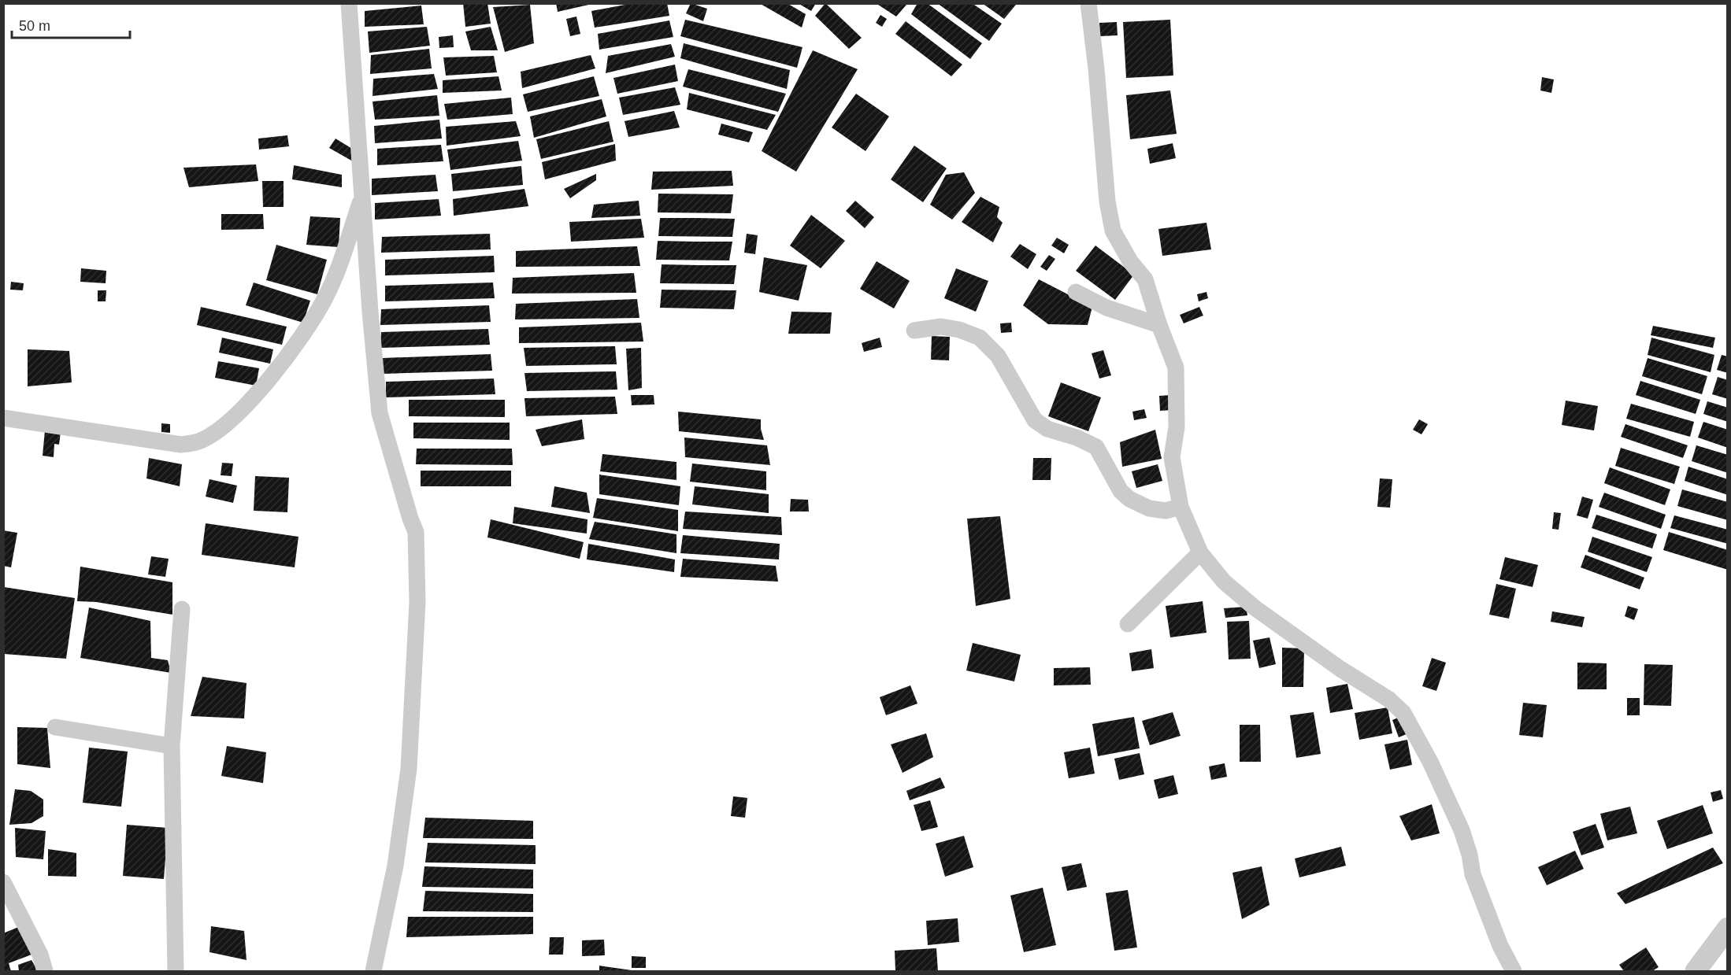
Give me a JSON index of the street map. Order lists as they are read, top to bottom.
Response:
{
  "scale_bar": "50 m"
}
